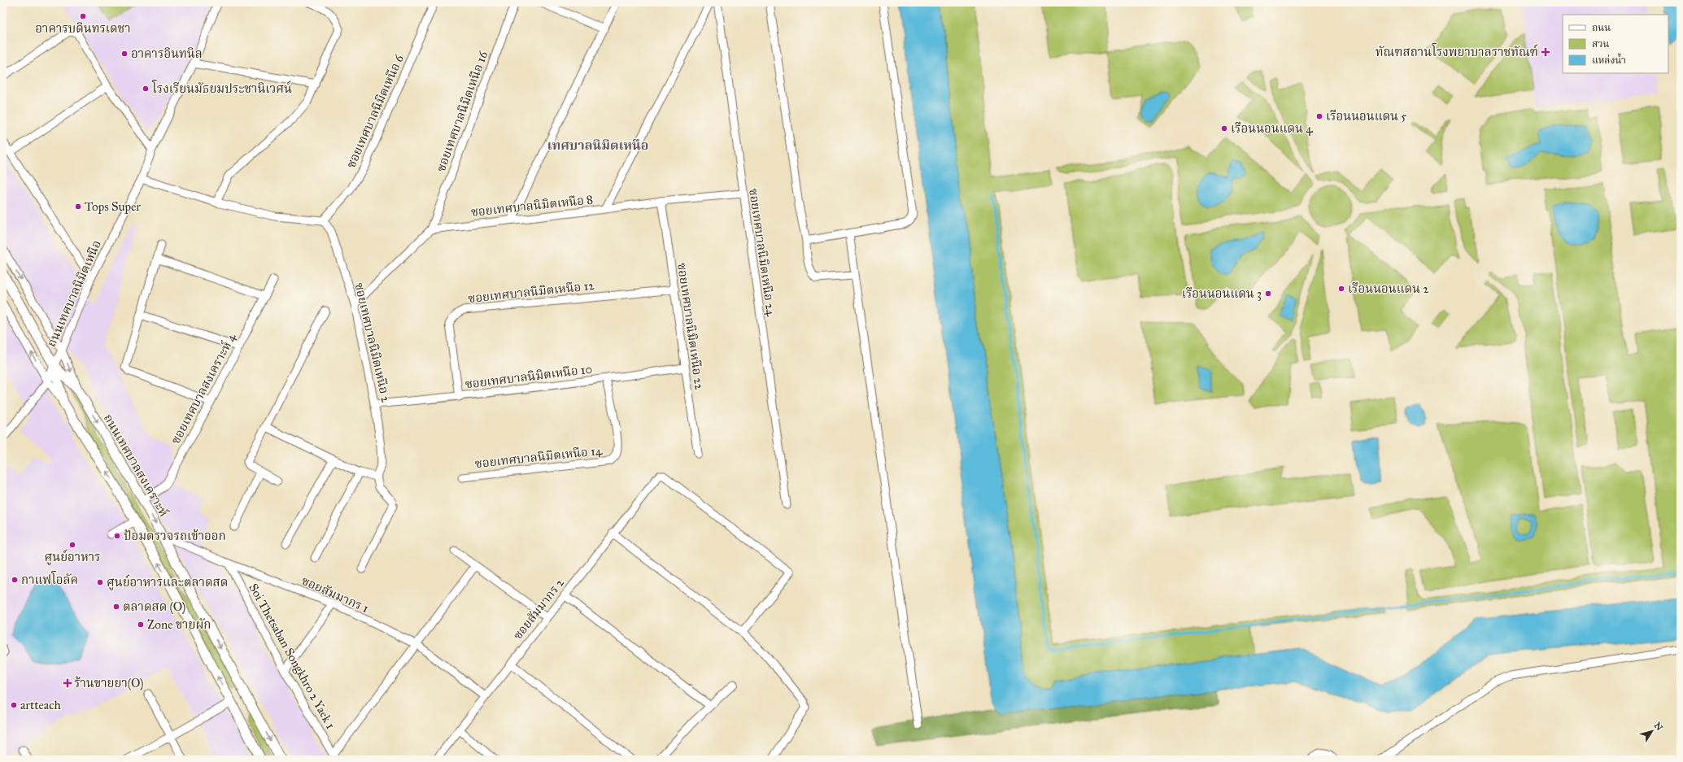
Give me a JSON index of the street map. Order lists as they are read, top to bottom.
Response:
{
  "streets": {
    "street": [
      "ซอยเทศบาลนิมิตเหนือ 6",
      "ซอยเทศบาลนิมิตเหนือ 16",
      "ซอยเทศบาลนิมิตเหนือ 8",
      "ซอยเทศบาลนิมิตเหนือ 24",
      "ซอยเทศบาลนิมิตเหนือ 12",
      "ถนนเทศบาลนิมิตเหนือ",
      "ซอยเทศบาลนิมิตเหนือ 22",
      "ซอยเทศบาลนิมิตเหนือ 2",
      "ซอยเทศบาลนิมิตเหนือ 10",
      "ซอยเทศบาลสงเคราะห์ 4",
      "ซอยเทศบาลนิมิตเหนือ 14",
      "ถนนเทศบาลสงเคราะห์",
      "ซอยสัมมากร 1",
      "ซอยสัมมากร 2",
      "Soi Thetsaban Songkhro 2 Yaek 1"
    ]
  },
  "crossings": [
    ["ซอยเทศบาลนิมิตเหนือ 6", "ซอยเทศบาลนิมิตเหนือ 2"],
    ["ซอยเทศบาลนิมิตเหนือ 16", "ซอยเทศบาลนิมิตเหนือ 8"],
    ["ซอยเทศบาลนิมิตเหนือ 8", "ซอยเทศบาลนิมิตเหนือ 24"],
    ["ซอยเทศบาลนิมิตเหนือ 8", "ซอยเทศบาลนิมิตเหนือ 22"],
    ["ซอยเทศบาลนิมิตเหนือ 12", "ซอยเทศบาลนิมิตเหนือ 22"],
    ["ซอยเทศบาลนิมิตเหนือ 12", "ซอยเทศบาลนิมิตเหนือ 10"],
    ["ถนนเทศบาลนิมิตเหนือ", "ถนนเทศบาลสงเคราะห์"],
    ["ซอยเทศบาลนิมิตเหนือ 22", "ซอยเทศบาลนิมิตเหนือ 10"],
    ["ซอยเทศบาลนิมิตเหนือ 2", "ซอยเทศบาลนิมิตเหนือ 10"],
    ["ซอยเทศบาลนิมิตเหนือ 10", "ซอยเทศบาลนิมิตเหนือ 14"],
    ["ซอยเทศบาลสงเคราะห์ 4", "ถนนเทศบาลสงเคราะห์"],
    ["ถนนเทศบาลสงเคราะห์", "ซอยสัมมากร 1"],
    ["ซอยสัมมากร 1", "ซอยสัมมากร 2"],
    ["ซอยสัมมากร 1", "Soi Thetsaban Songkhro 2 Yaek 1"]
  ],
  "districts": ["เทศบาลนิมิตเหนือ"],
  "places": {
    "other": [
      "อาคารบดินทรเดชา",
      "อาคารอินทนิล",
      "โรงเรียนมัธยมประชานิเวศน์",
      "เรือนนอนแดน 5",
      "เรือนนอนแดน 4",
      "Tops Super",
      "เรือนนอนแดน 2",
      "เรือนนอนแดน 3",
      "ป้อมตรวจรถเข้าออก",
      "ศูนย์อาหาร",
      "กาแฟโอลัค",
      "ศูนย์อาหารและตลาดสด",
      "ตลาดสด (O)",
      "Zone ขายผัก",
      "artteach"
    ],
    "health": ["ทัณฑสถานโรงพยาบาลราชทัณฑ์", "ร้านขายยา(O)"]
  },
  "legend": ["ถนน", "สวน", "แหล่งน้ำ"],
  "north": "top right"
}
